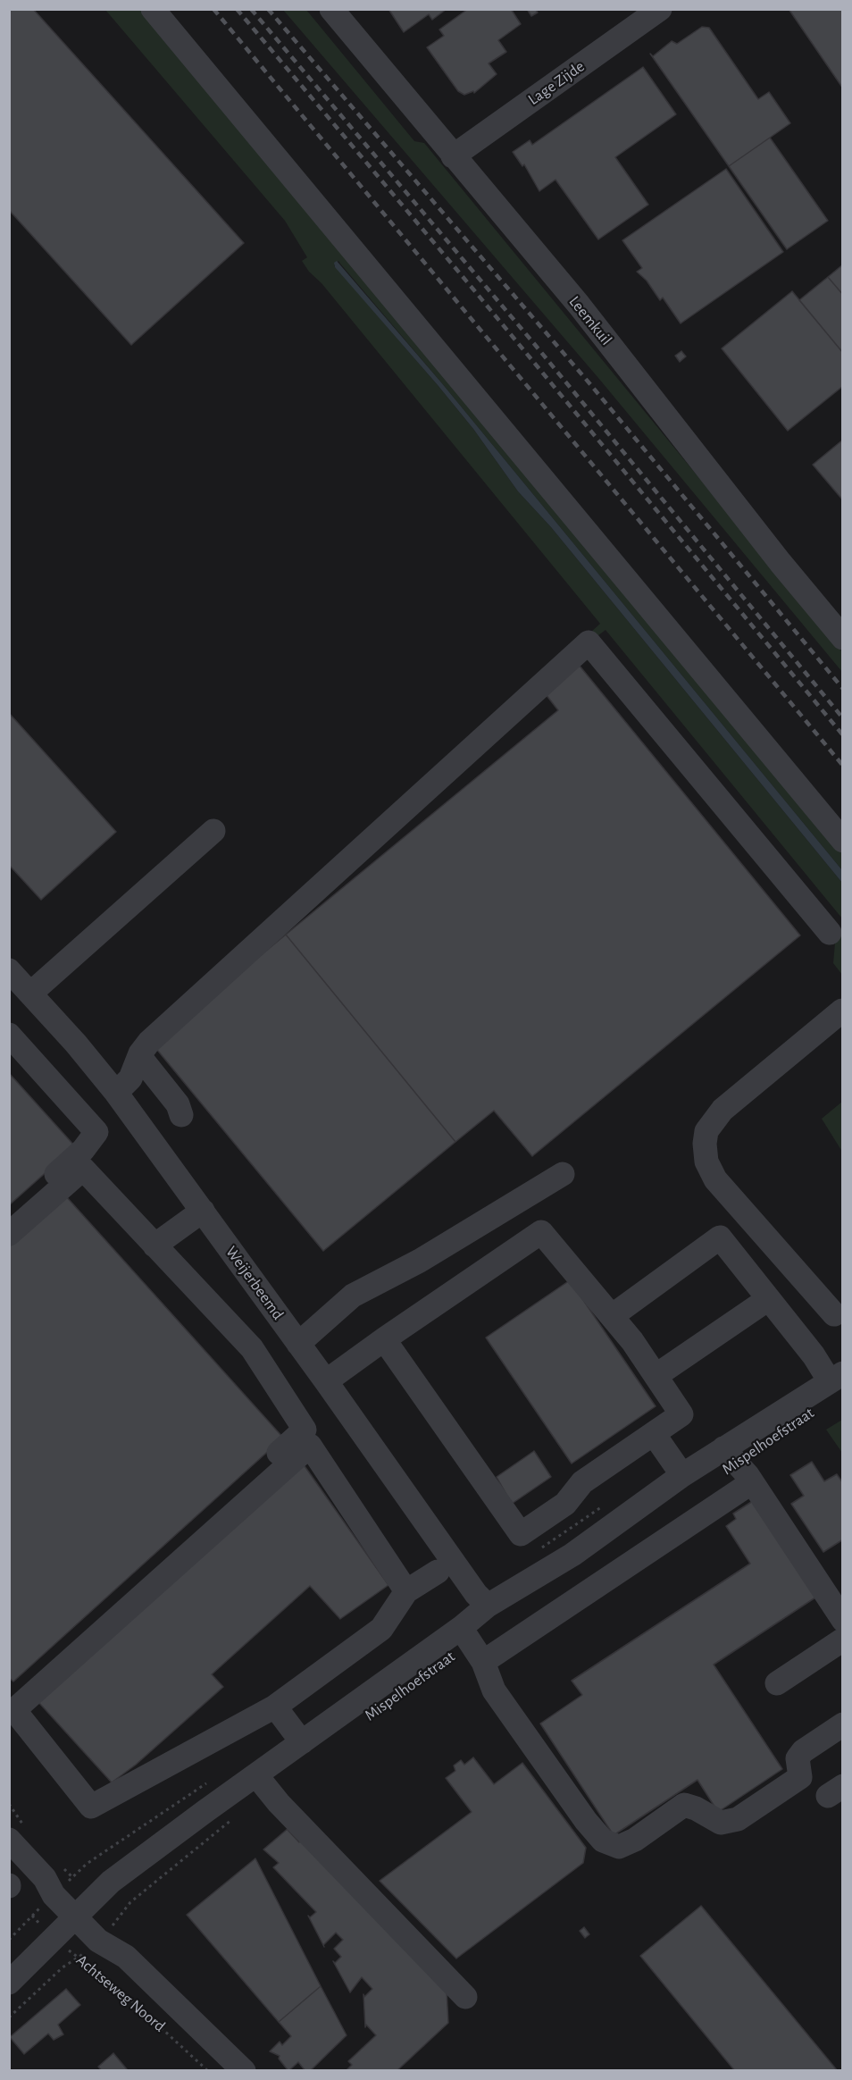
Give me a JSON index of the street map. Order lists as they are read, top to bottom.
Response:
{
  "streets": {
    "street": [
      "Lage Zijde",
      "Leemkuil",
      "Weijerbeemd",
      "Mispelhoefstraat",
      "Achtseweg Noord"
    ]
  },
  "crossings": [
    ["Lage Zijde", "Leemkuil"],
    ["Weijerbeemd", "Mispelhoefstraat"],
    ["Mispelhoefstraat", "Achtseweg Noord"]
  ]
}
